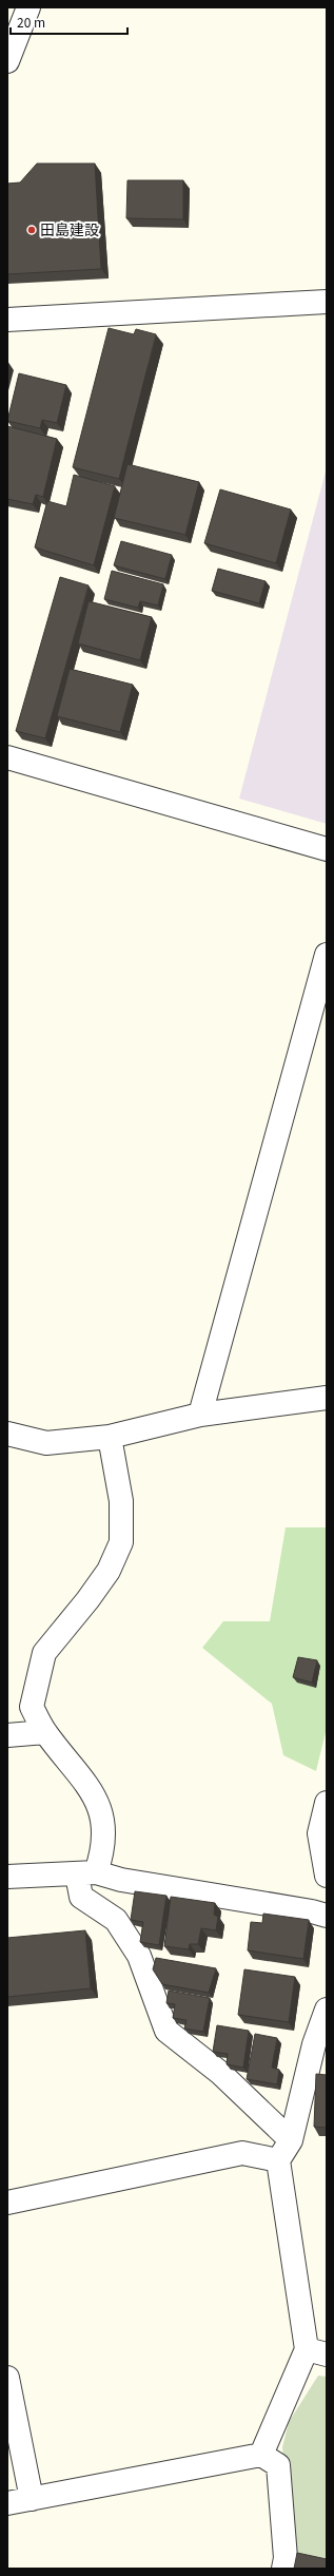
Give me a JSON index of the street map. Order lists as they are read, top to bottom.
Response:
{
  "places": ["田島建設"],
  "scale_bar": "20 m"
}
